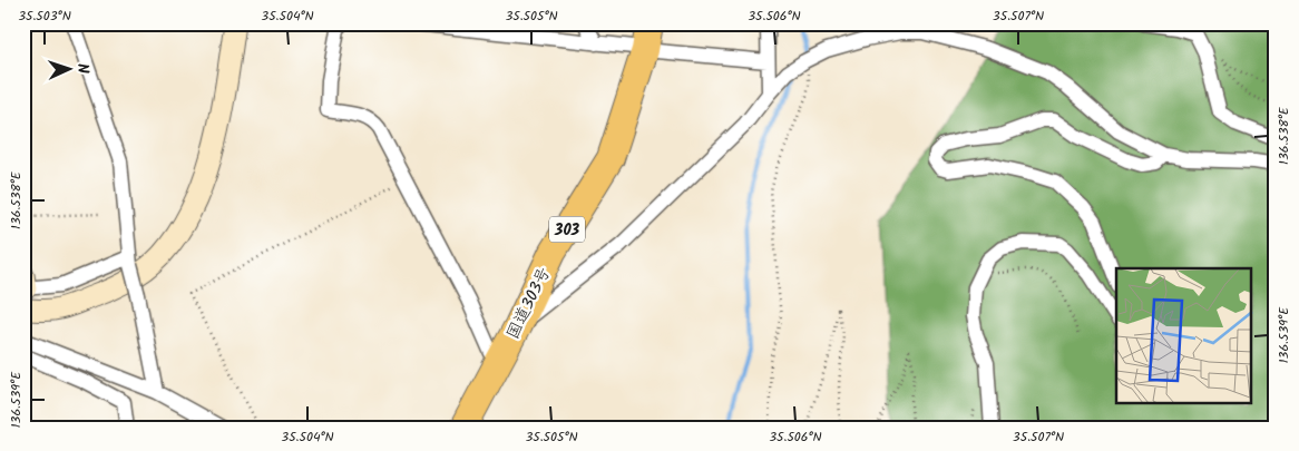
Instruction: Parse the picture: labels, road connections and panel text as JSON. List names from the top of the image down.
{
  "streets": {
    "highway": ["303", "国道303号"]
  },
  "north": "right",
  "coordinates": [
    "35.503°N",
    "35.504°N",
    "35.505°N",
    "35.506°N",
    "35.507°N",
    "136.538°E",
    "136.539°E"
  ]
}
